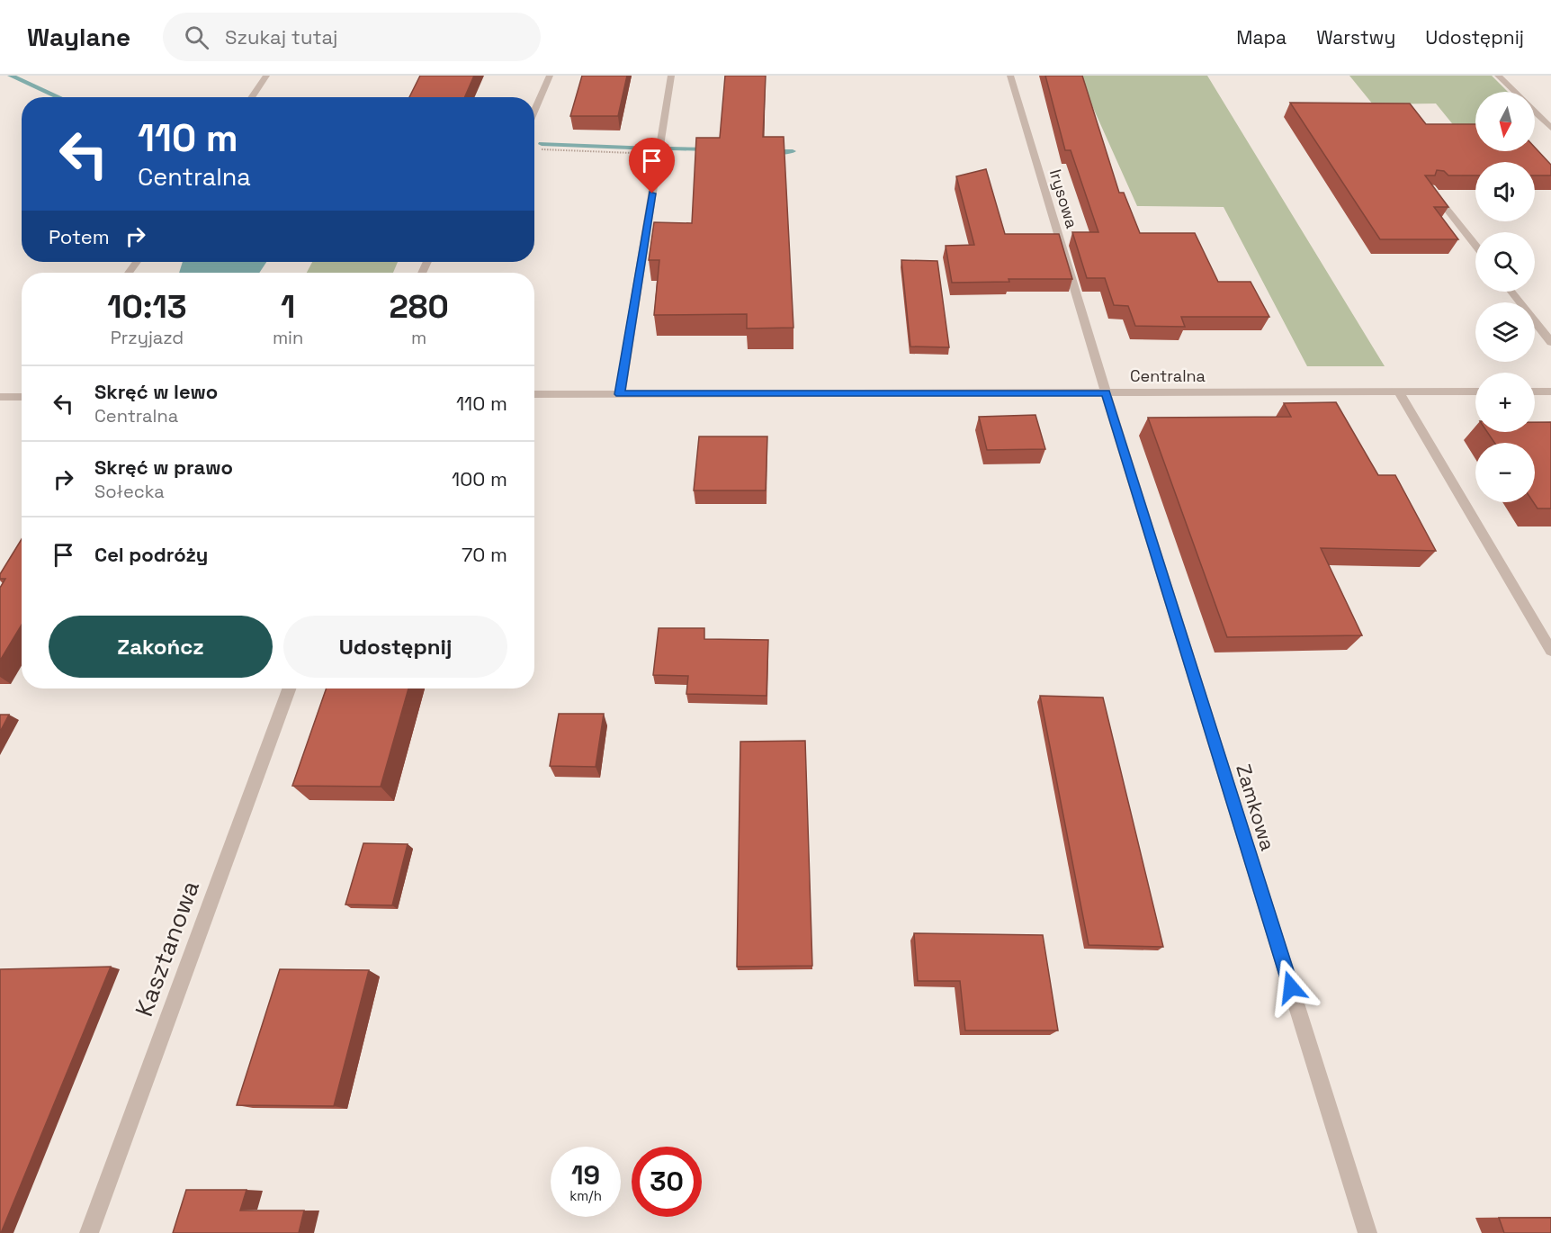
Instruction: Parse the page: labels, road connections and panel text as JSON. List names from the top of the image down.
{
  "streets": {
    "street": [
      "Irysowa",
      "Centralna",
      "Zamkowa",
      "Kasztanowa"
    ]
  },
  "crossings": [
    ["Irysowa", "Centralna"],
    ["Irysowa", "Zamkowa"],
    ["Centralna", "Zamkowa"]
  ],
  "north": "bottom",
  "page": {
    "header": "Waylane",
    "search": "Szukaj tutaj",
    "nav": ["Mapa", "Warstwy", "Udostępnij"],
    "map_buttons": ["+", "−"],
    "turn": ["110 m", "Centralna"],
    "then": "Potem",
    "eta": [
      "10:13",
      "Przyjazd",
      "1",
      "min",
      "280",
      "m"
    ],
    "list": [
      {
        "name": "Skręć w lewo",
        "note": "Centralna",
        "value": "110 m"
      },
      {
        "name": "Skręć w prawo",
        "note": "Sołecka",
        "value": "100 m"
      },
      {
        "name": "Cel podróży",
        "value": "70 m"
      }
    ],
    "buttons": ["Zakończ", "Udostępnij"],
    "speed": "19 km/h",
    "limit": "30"
  }
}
